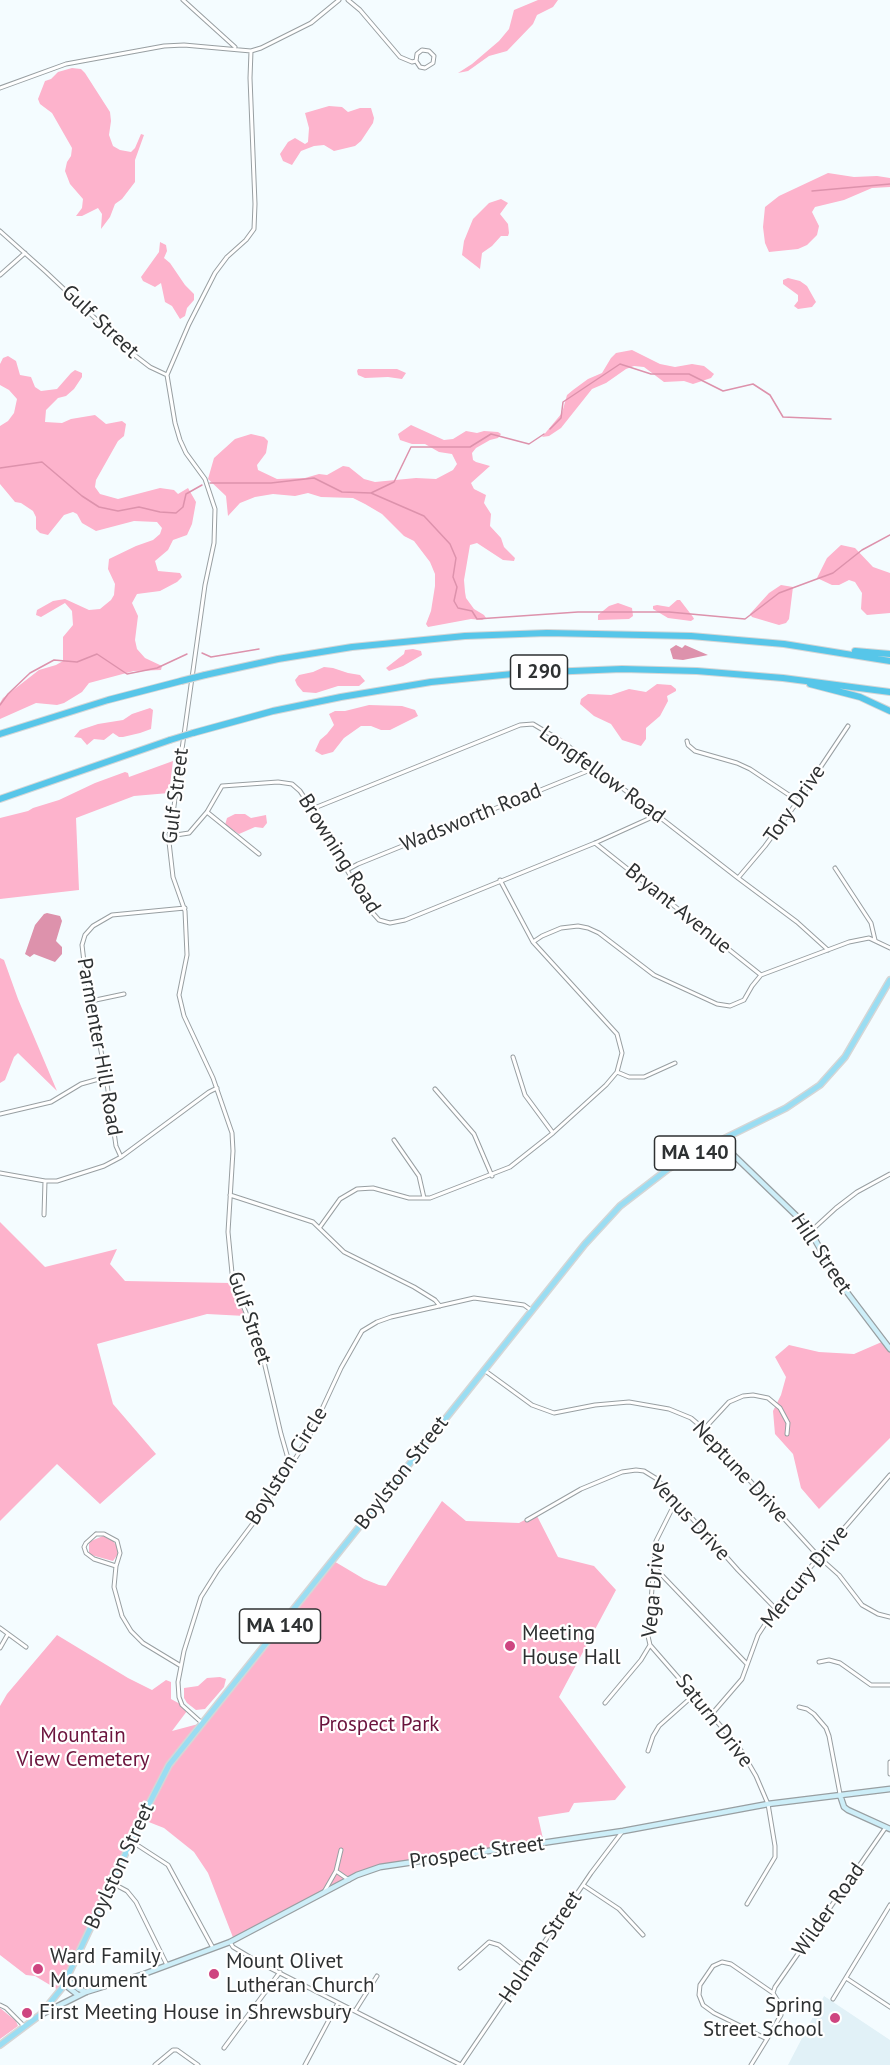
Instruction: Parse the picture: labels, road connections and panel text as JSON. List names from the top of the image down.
{
  "streets": {
    "highway": ["I 290"],
    "main road": ["MA 140", "Boylston Street"],
    "street": [
      "Gulf Street",
      "Longfellow Road",
      "Tory Drive",
      "Wadsworth Road",
      "Browning Road",
      "Bryant Avenue",
      "Parmenter Hill Road",
      "Hill Street",
      "Boylston Circle",
      "Neptune Drive",
      "Venus Drive",
      "Mercury Drive",
      "Vega Drive",
      "Saturn Drive",
      "Prospect Street",
      "Wilder Road",
      "Holman Street"
    ]
  },
  "crossings": [
    ["Gulf Street", "Browning Road"],
    ["Gulf Street", "Parmenter Hill Road"],
    ["Gulf Street", "Boylston Circle"],
    ["Longfellow Road", "Tory Drive"],
    ["Longfellow Road", "Wadsworth Road"],
    ["Longfellow Road", "Browning Road"],
    ["Wadsworth Road", "Browning Road"],
    ["Browning Road", "Bryant Avenue"],
    ["Hill Street", "Boylston Street"],
    ["Boylston Circle", "Boylston Street"],
    ["Neptune Drive", "Boylston Street"],
    ["Neptune Drive", "Mercury Drive"],
    ["Boylston Street", "Prospect Street"],
    ["Venus Drive", "Mercury Drive"],
    ["Venus Drive", "Vega Drive"],
    ["Mercury Drive", "Saturn Drive"],
    ["Vega Drive", "Saturn Drive"],
    ["Saturn Drive", "Prospect Street"],
    ["Prospect Street", "Holman Street"]
  ],
  "parks": ["Prospect Park", "Mountain View Cemetery"],
  "places": [
    "Meeting House Hall",
    "Ward Family Monument",
    "Mount Olivet Lutheran Church",
    "First Meeting House in Shrewsbury",
    "Spring Street School"
  ]
}
